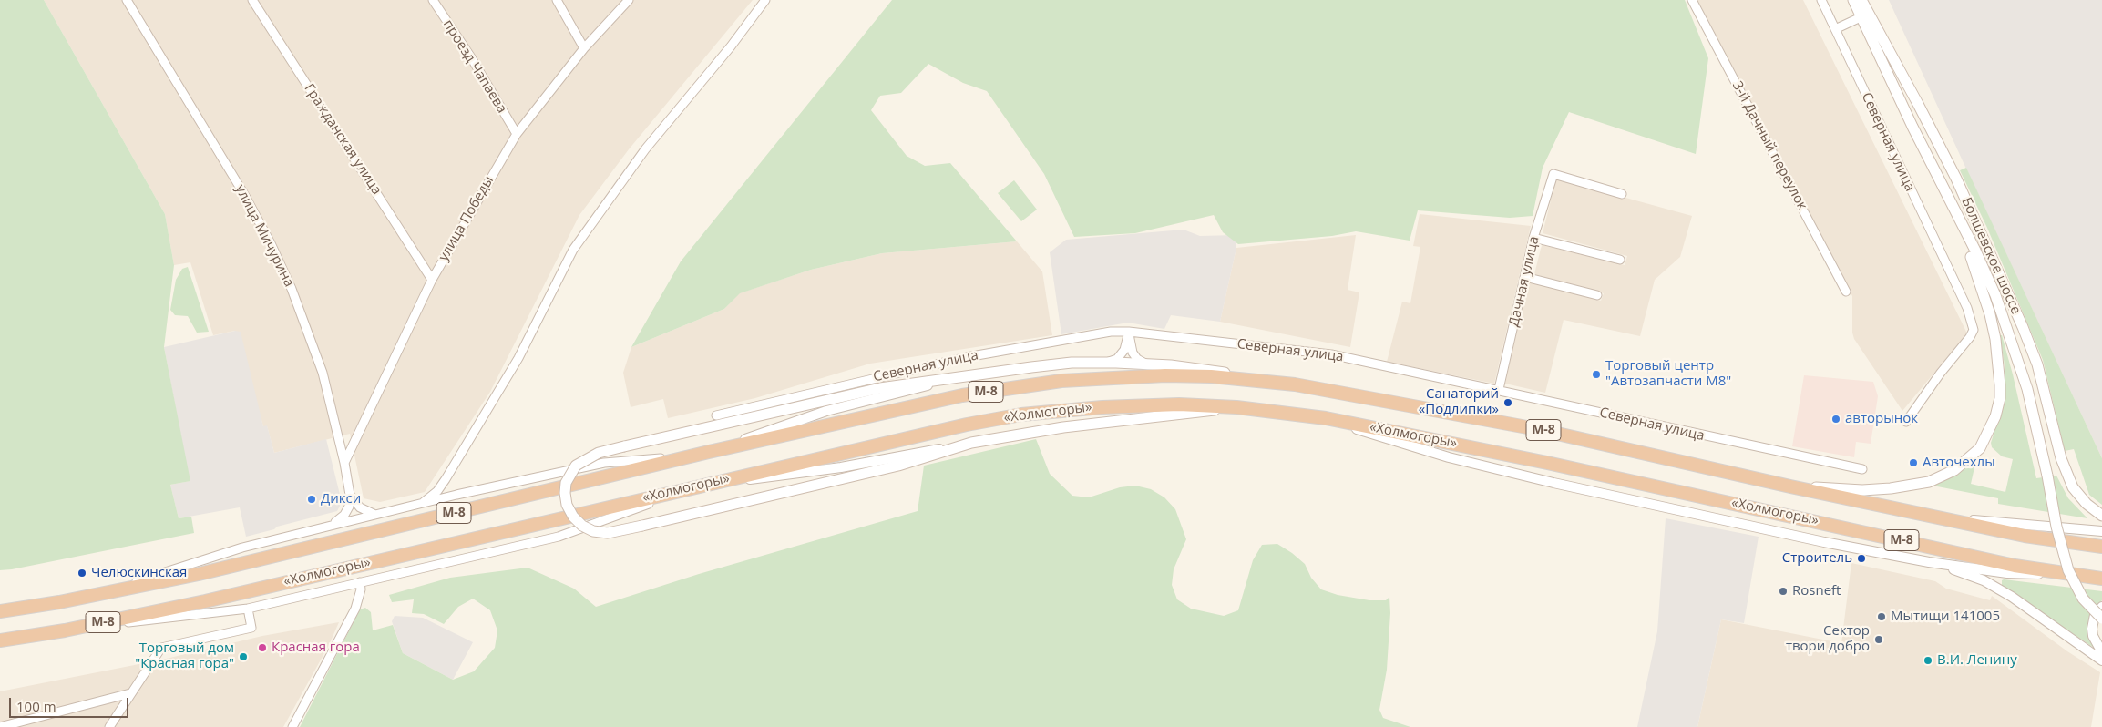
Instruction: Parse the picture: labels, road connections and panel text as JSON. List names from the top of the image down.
{
  "streets": {
    "highway": ["М-8", "«Холмогоры»"],
    "main road": ["Болшевское шоссе"],
    "street": [
      "проезд Чапаева",
      "Гражданская улица",
      "Северная улица",
      "3-й Дачный переулок",
      "улица Победы",
      "улица Мичурина",
      "Дачная улица"
    ]
  },
  "crossings": [
    ["проезд Чапаева", "улица Победы"],
    ["Гражданская улица", "улица Победы"],
    ["Северная улица", "Дачная улица"],
    ["улица Победы", "улица Мичурина"]
  ],
  "places": [
    "Торговый центр \"Автозапчасти М8\"",
    "Санаторий «Подлипки»",
    "авторынок",
    "Авточехлы",
    "Дикси",
    "Строитель",
    "Челюскинская",
    "Rosneft",
    "Мытищи 141005",
    "Сектор твори добро",
    "Красная гора",
    "Торговый дом \"Красная гора\"",
    "В.И. Ленину"
  ],
  "scale_bar": "100 m"
}
